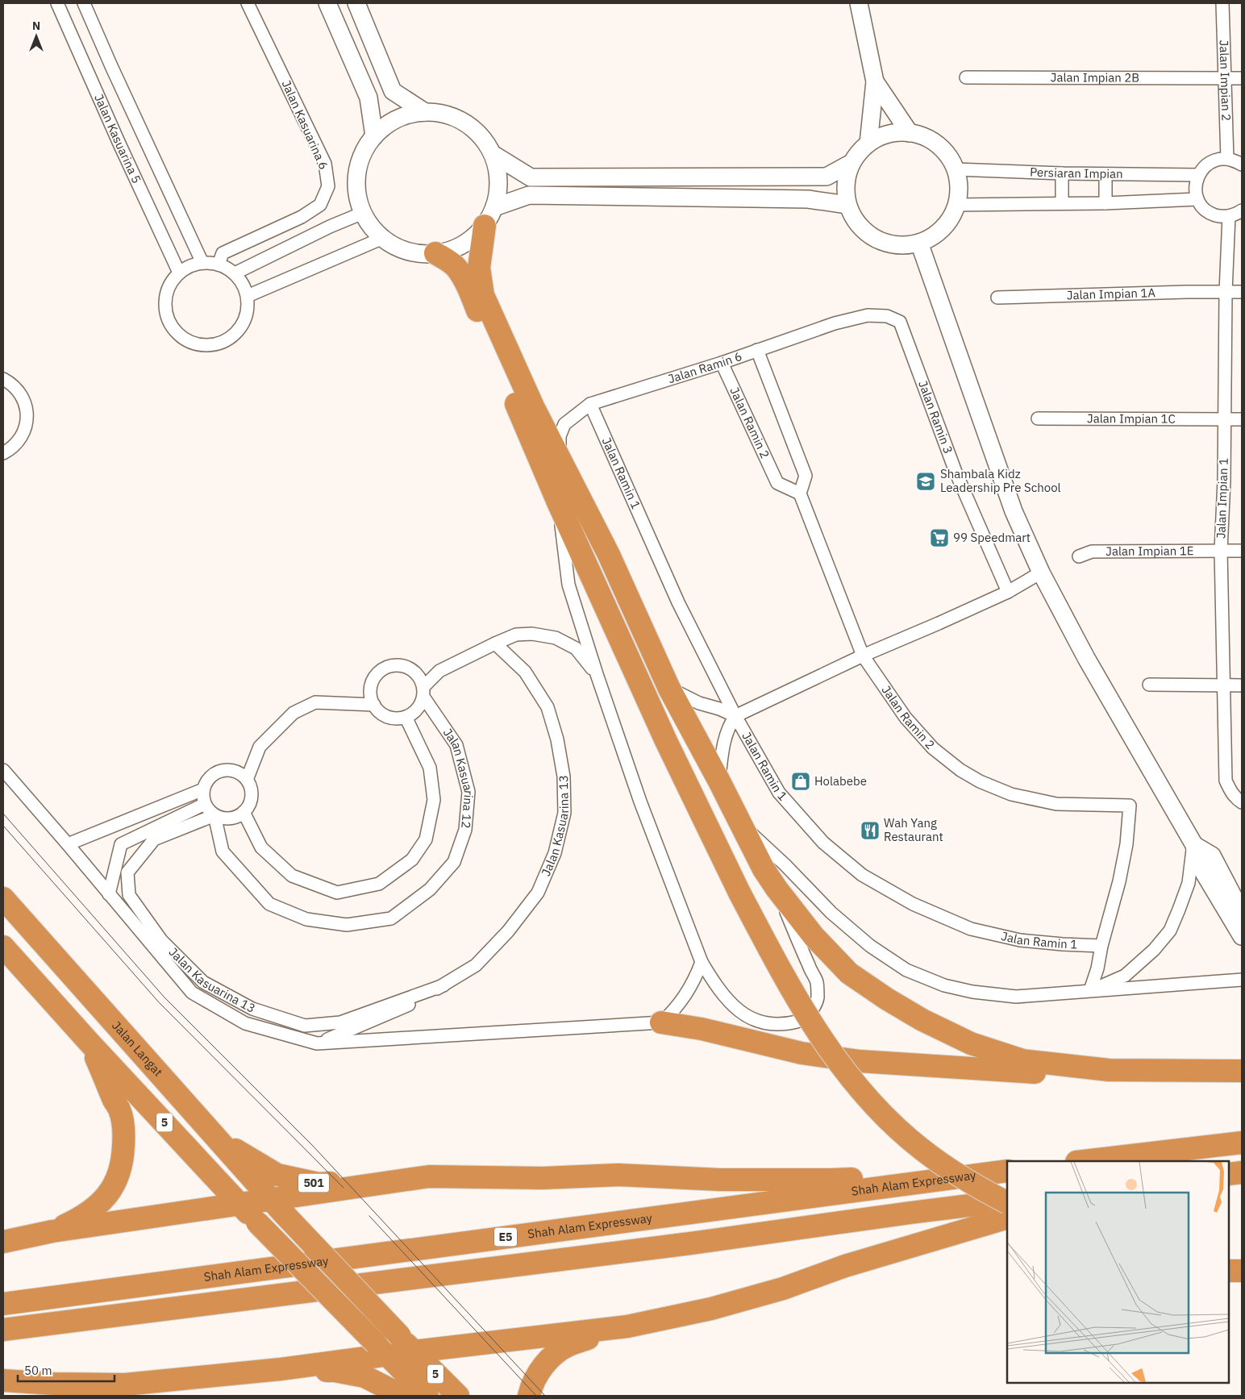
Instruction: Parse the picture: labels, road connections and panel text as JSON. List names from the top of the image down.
{
  "streets": {
    "highway": [
      "Jalan Langat",
      "5",
      "501",
      "Shah Alam Expressway",
      "E5"
    ],
    "street": [
      "Jalan Impian 2B",
      "Jalan Impian 2",
      "Jalan Kasuarina 6",
      "Jalan Kasuarina 5",
      "Persiaran Impian",
      "Jalan Impian 1A",
      "Jalan Ramin 6",
      "Jalan Ramin 3",
      "Jalan Impian 1C",
      "Jalan Ramin 2",
      "Jalan Ramin 1",
      "Jalan Impian 1",
      "Jalan Impian 1E",
      "Jalan Kasuarina 12",
      "Jalan Kasuarina 13"
    ]
  },
  "crossings": [
    ["Jalan Impian 2B", "Jalan Impian 2"],
    ["Jalan Kasuarina 6", "Jalan Kasuarina 5"],
    ["Jalan Impian 1A", "Jalan Impian 1"],
    ["Jalan Ramin 6", "Jalan Ramin 3"],
    ["Jalan Ramin 6", "Jalan Ramin 2"],
    ["Jalan Ramin 6", "Jalan Ramin 1"],
    ["Jalan Impian 1C", "Jalan Impian 1"],
    ["Jalan Ramin 2", "Jalan Ramin 1"],
    ["Jalan Impian 1", "Jalan Impian 1E"],
    ["Jalan Kasuarina 12", "Jalan Kasuarina 13"],
    ["Jalan Langat", "5"],
    ["Jalan Langat", "501"]
  ],
  "places": {
    "school or university": ["Shambala Kidz Leadership Pre School"],
    "supermarket": ["99 Speedmart"],
    "shop": ["Holabebe"],
    "restaurant": ["Wah Yang Restaurant"]
  },
  "scale_bar": "50 m",
  "north": "top"
}
